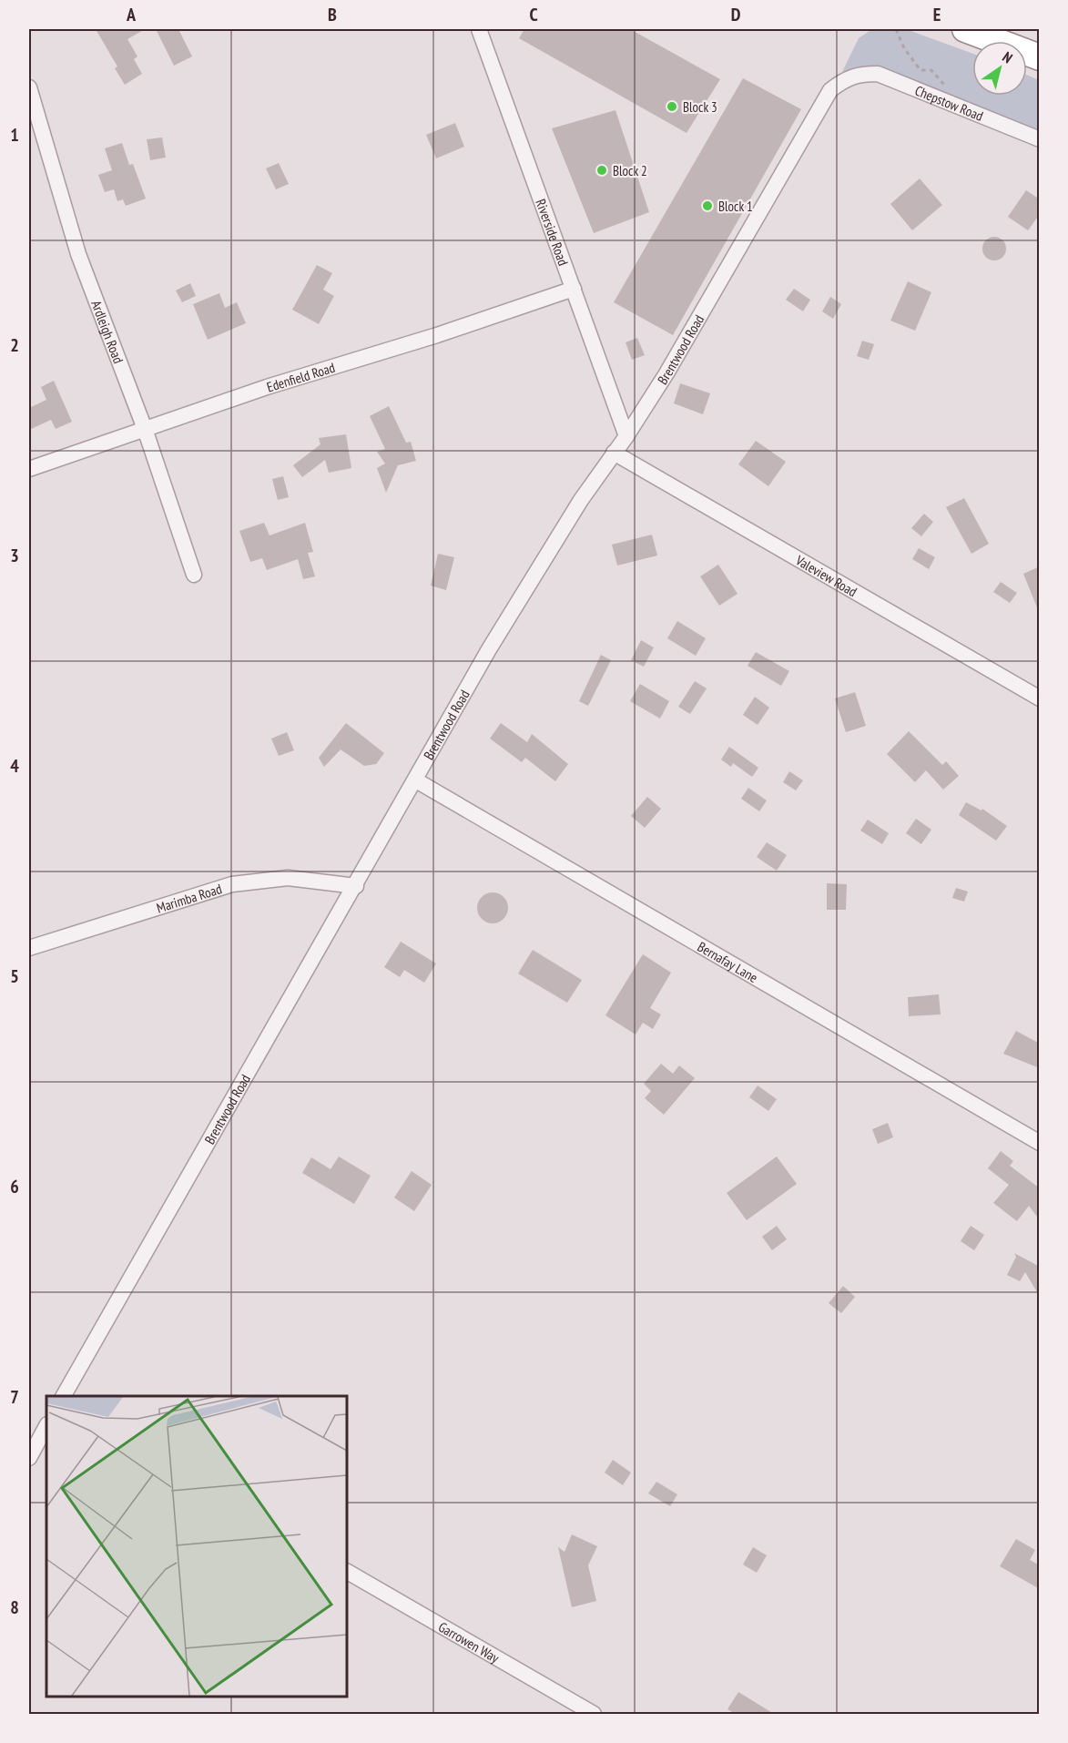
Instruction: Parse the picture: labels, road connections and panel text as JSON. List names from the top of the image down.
{
  "streets": {
    "street": [
      "Chepstow Road",
      "Riverside Road",
      "Ardleigh Road",
      "Brentwood Road",
      "Edenfield Road",
      "Valeview Road",
      "Marimba Road",
      "Bernafay Lane",
      "Garrowen Way"
    ]
  },
  "crossings": [
    ["Chepstow Road", "Brentwood Road"],
    ["Riverside Road", "Brentwood Road"],
    ["Riverside Road", "Edenfield Road"],
    ["Ardleigh Road", "Edenfield Road"],
    ["Brentwood Road", "Valeview Road"],
    ["Brentwood Road", "Marimba Road"],
    ["Brentwood Road", "Bernafay Lane"]
  ],
  "places": ["Block 3", "Block 2", "Block 1"],
  "north": "top right",
  "grid": {
    "columns": [
      "A",
      "B",
      "C",
      "D",
      "E"
    ],
    "rows": [
      "1",
      "2",
      "3",
      "4",
      "5",
      "6",
      "7",
      "8"
    ]
  }
}
